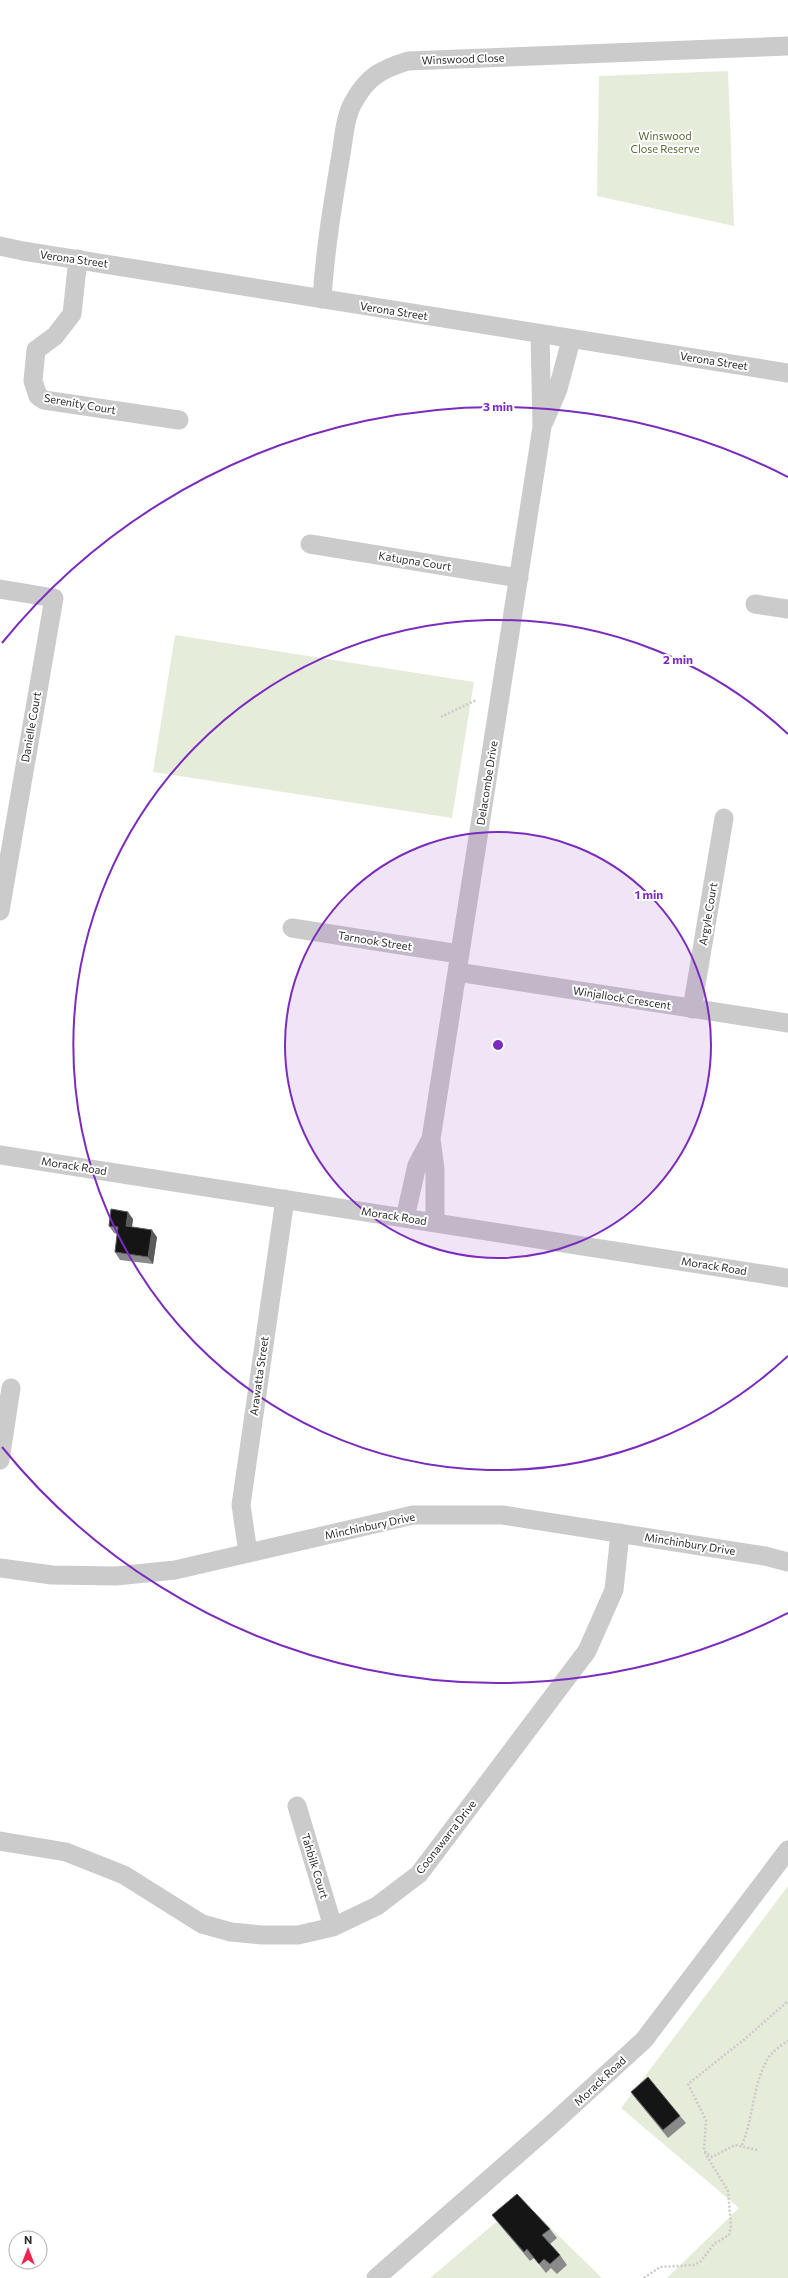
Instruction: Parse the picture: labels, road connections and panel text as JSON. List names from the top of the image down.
{
  "streets": {
    "street": [
      "Winswood Close",
      "Verona Street",
      "Serenity Court",
      "Katupna Court",
      "Danielle Court",
      "Delacombe Drive",
      "Argyle Court",
      "Tarnook Street",
      "Winjallock Crescent",
      "Morack Road",
      "Arawatta Street",
      "Minchinbury Drive",
      "Coonawarra Drive",
      "Tahbilk Court"
    ]
  },
  "crossings": [
    ["Winswood Close", "Verona Street"],
    ["Verona Street", "Serenity Court"],
    ["Verona Street", "Delacombe Drive"],
    ["Katupna Court", "Delacombe Drive"],
    ["Delacombe Drive", "Tarnook Street"],
    ["Delacombe Drive", "Winjallock Crescent"],
    ["Delacombe Drive", "Morack Road"],
    ["Argyle Court", "Winjallock Crescent"],
    ["Morack Road", "Arawatta Street"],
    ["Arawatta Street", "Minchinbury Drive"],
    ["Minchinbury Drive", "Coonawarra Drive"],
    ["Coonawarra Drive", "Tahbilk Court"]
  ],
  "parks": ["Winswood Close Reserve"],
  "north": "top",
  "rings": ["3 min", "2 min", "1 min"]
}
